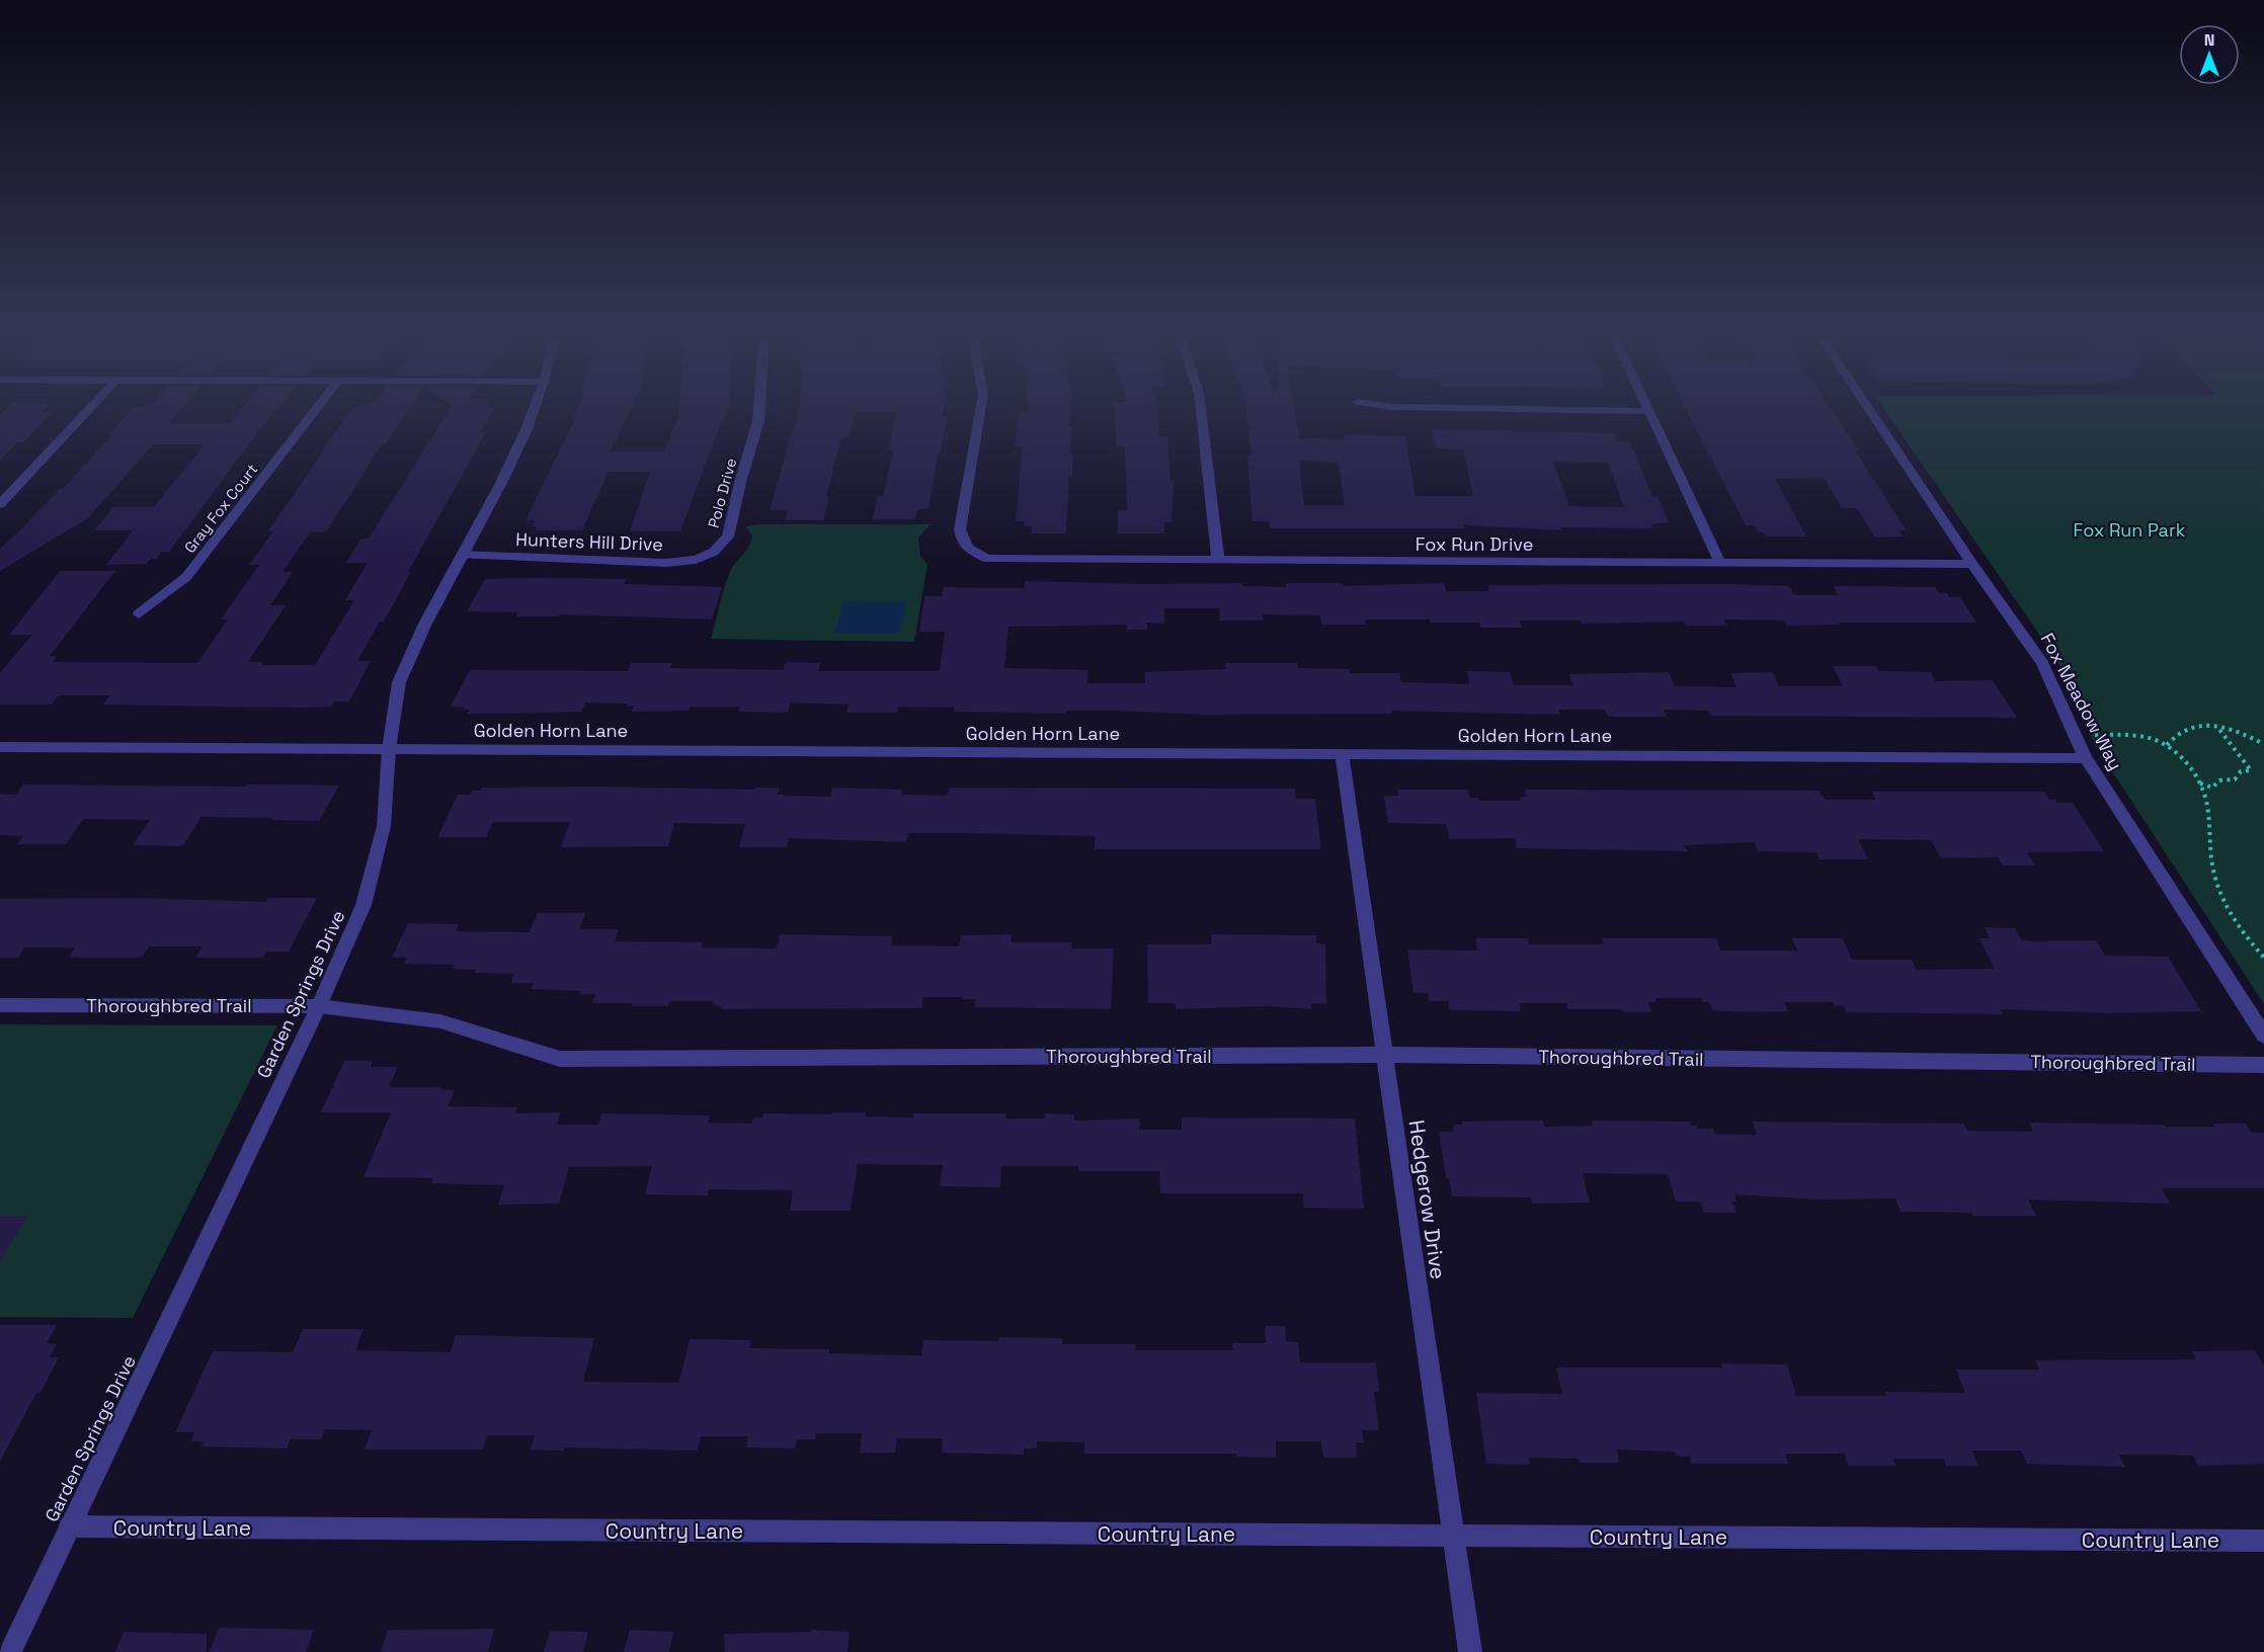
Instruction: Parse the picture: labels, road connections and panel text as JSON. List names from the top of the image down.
{
  "streets": {
    "street": [
      "Polo Drive",
      "Gray Fox Court",
      "Hunters Hill Drive",
      "Fox Run Drive",
      "Fox Meadow Way",
      "Golden Horn Lane",
      "Garden Springs Drive",
      "Thoroughbred Trail",
      "Hedgerow Drive",
      "Country Lane"
    ]
  },
  "crossings": [
    ["Polo Drive", "Hunters Hill Drive"],
    ["Hunters Hill Drive", "Garden Springs Drive"],
    ["Fox Run Drive", "Fox Meadow Way"],
    ["Fox Meadow Way", "Golden Horn Lane"],
    ["Golden Horn Lane", "Garden Springs Drive"],
    ["Golden Horn Lane", "Hedgerow Drive"],
    ["Garden Springs Drive", "Thoroughbred Trail"],
    ["Garden Springs Drive", "Country Lane"],
    ["Thoroughbred Trail", "Hedgerow Drive"],
    ["Hedgerow Drive", "Country Lane"]
  ],
  "parks": ["Fox Run Park"],
  "north": "top"
}
